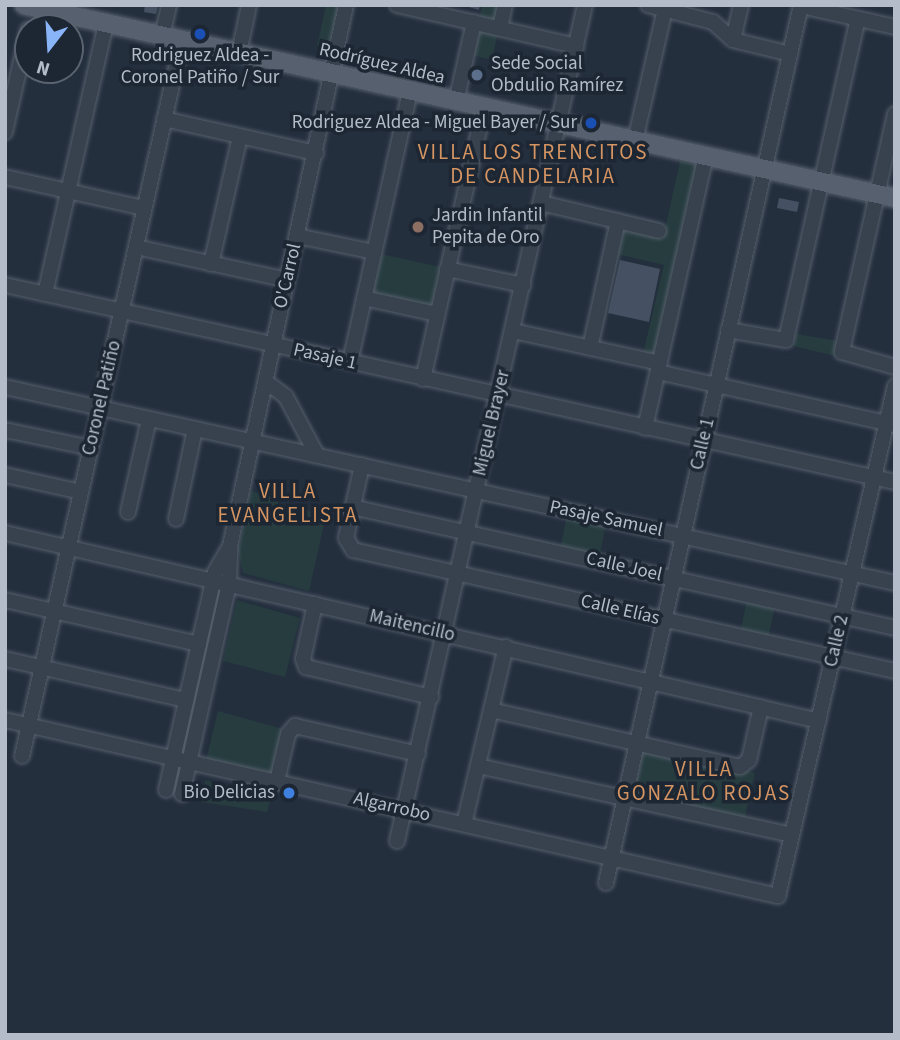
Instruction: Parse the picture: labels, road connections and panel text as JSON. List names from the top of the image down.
{
  "streets": {
    "main road": ["Rodríguez Aldea"],
    "street": [
      "O'Carrol",
      "Pasaje 1",
      "Coronel Patiño",
      "Miguel Brayer",
      "Calle 1",
      "Pasaje Samuel",
      "Calle Joel",
      "Calle Elías",
      "Maitencillo",
      "Calle 2",
      "Algarrobo"
    ]
  },
  "crossings": [
    ["Rodríguez Aldea", "O'Carrol"],
    ["Rodríguez Aldea", "Coronel Patiño"],
    ["Rodríguez Aldea", "Miguel Brayer"],
    ["Rodríguez Aldea", "Calle 1"],
    ["O'Carrol", "Pasaje 1"],
    ["O'Carrol", "Pasaje Samuel"],
    ["O'Carrol", "Maitencillo"],
    ["O'Carrol", "Algarrobo"],
    ["Pasaje 1", "Coronel Patiño"],
    ["Pasaje 1", "Miguel Brayer"],
    ["Pasaje 1", "Calle 1"],
    ["Pasaje 1", "Calle 2"],
    ["Coronel Patiño", "Pasaje Samuel"],
    ["Coronel Patiño", "Maitencillo"],
    ["Coronel Patiño", "Algarrobo"],
    ["Miguel Brayer", "Pasaje Samuel"],
    ["Miguel Brayer", "Calle Joel"],
    ["Miguel Brayer", "Calle Elías"],
    ["Miguel Brayer", "Maitencillo"],
    ["Miguel Brayer", "Algarrobo"],
    ["Calle 1", "Pasaje Samuel"],
    ["Calle 1", "Calle Joel"],
    ["Calle 1", "Calle Elías"],
    ["Calle 1", "Maitencillo"],
    ["Calle 1", "Algarrobo"],
    ["Pasaje Samuel", "Calle 2"],
    ["Calle Joel", "Calle Elías"],
    ["Calle Joel", "Calle 2"],
    ["Calle Elías", "Calle 2"],
    ["Maitencillo", "Calle 2"],
    ["Calle 2", "Algarrobo"]
  ],
  "districts": ["VILLA LOS TRENCITOS DE CANDELARIA", "VILLA EVANGELISTA", "VILLA GONZALO ROJAS"],
  "places": [
    "Rodriguez Aldea - Coronel Patiño / Sur",
    "Sede Social Obdulio Ramírez",
    "Rodriguez Aldea - Miguel Bayer / Sur",
    "Jardin Infantil Pepita de Oro",
    "Bio Delicias"
  ],
  "north": "bottom"
}
